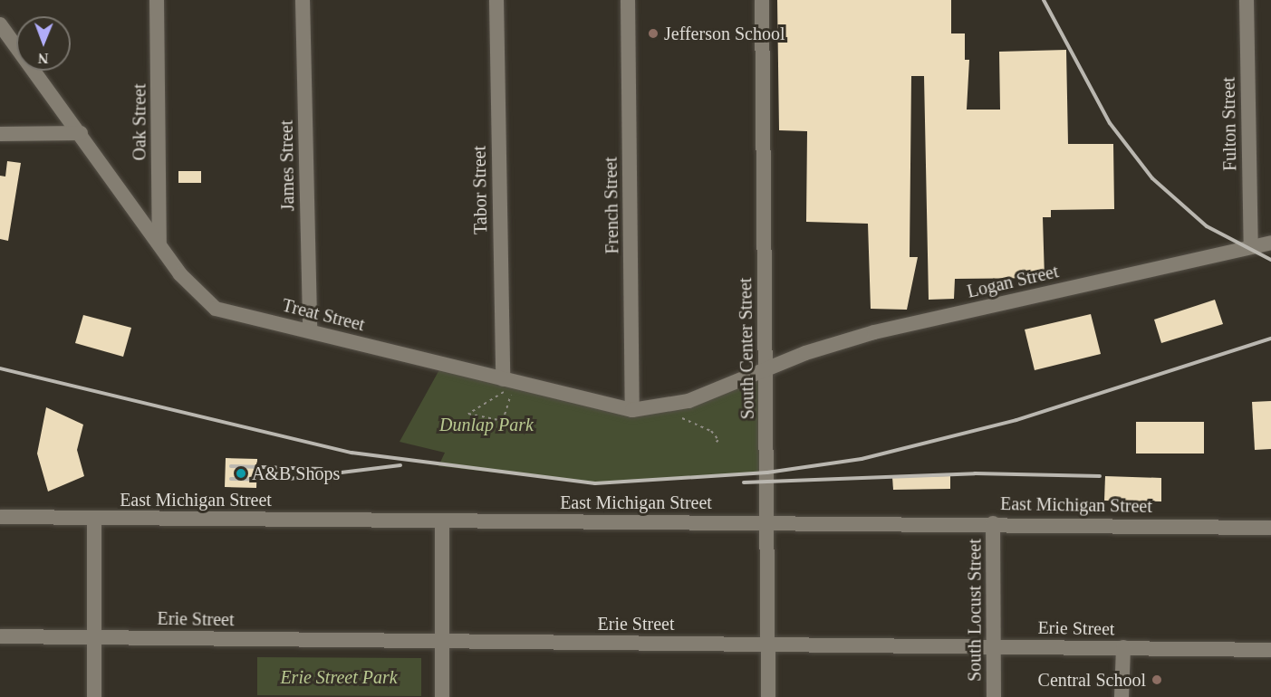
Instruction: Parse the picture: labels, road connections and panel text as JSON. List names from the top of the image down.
{
  "streets": {
    "street": [
      "Oak Street",
      "Fulton Street",
      "James Street",
      "Tabor Street",
      "French Street",
      "Logan Street",
      "Treat Street",
      "South Center Street",
      "East Michigan Street",
      "South Locust Street",
      "Erie Street"
    ]
  },
  "crossings": [
    ["Oak Street", "Treat Street"],
    ["Fulton Street", "Logan Street"],
    ["James Street", "Treat Street"],
    ["Tabor Street", "Treat Street"],
    ["French Street", "Treat Street"],
    ["Logan Street", "Treat Street"],
    ["Logan Street", "South Center Street"],
    ["Treat Street", "South Center Street"],
    ["South Center Street", "East Michigan Street"],
    ["South Center Street", "Erie Street"],
    ["East Michigan Street", "South Locust Street"],
    ["South Locust Street", "Erie Street"]
  ],
  "parks": ["Dunlap Park", "Erie Street Park"],
  "places": ["Jefferson School", "A&B Shops", "Central School"],
  "north": "bottom"
}
